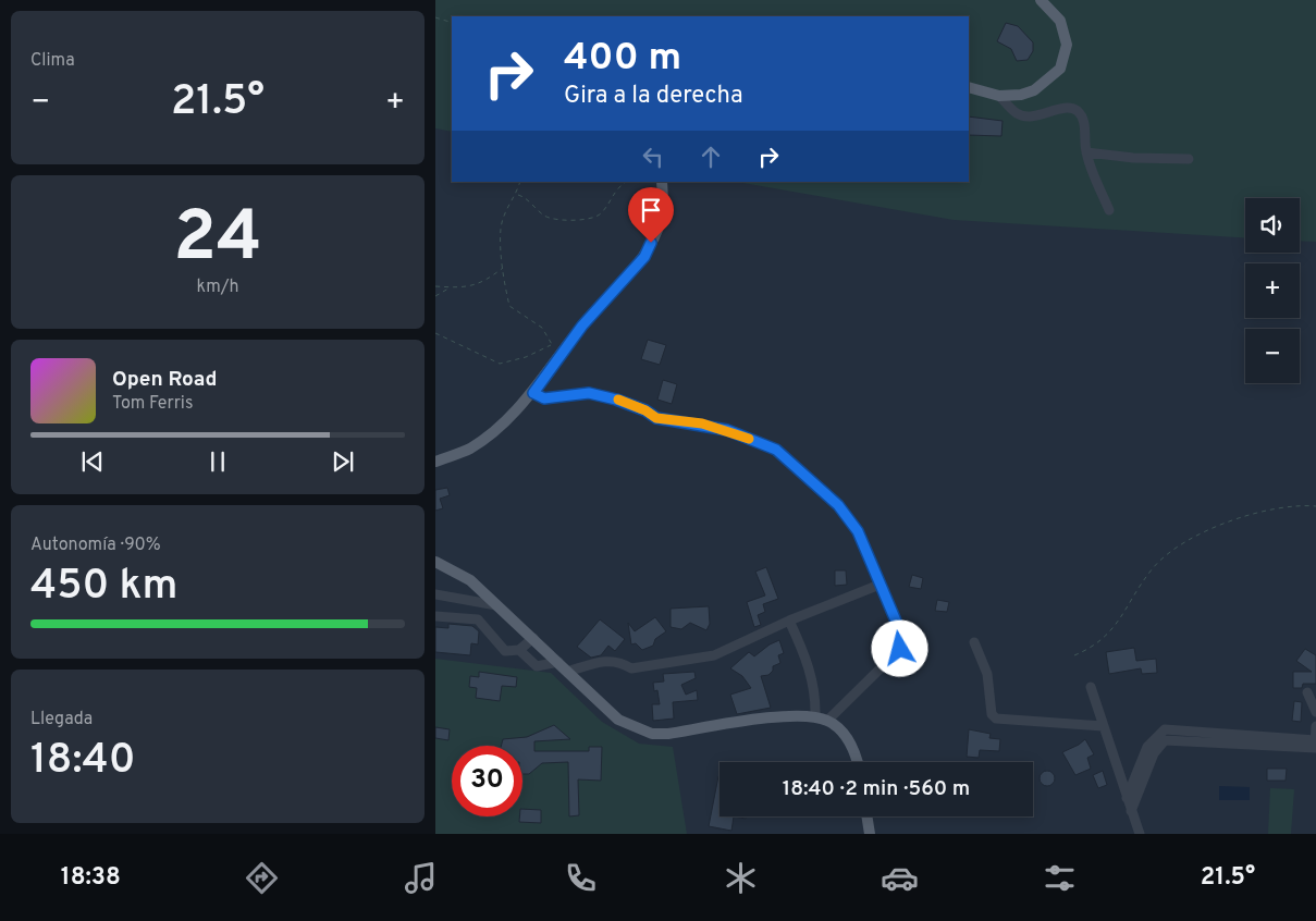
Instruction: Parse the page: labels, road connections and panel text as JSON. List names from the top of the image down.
{
  "page": {
    "tile": [
      "Clima",
      ["24", "km/h"],
      ["Autonomía · 90%", "450 km"],
      ["Llegada", "18:40"]
    ],
    "turn": ["400 m", "Gira a la derecha"],
    "heat": ["−", "21.5°", "+"],
    "map_buttons": ["+", "−"],
    "song": ["Open Road", "Tom Ferris"],
    "limit": "30",
    "trip": "18:40 · 2 min · 560 m",
    "tabs": ["18:38", "21.5°"]
  }
}
